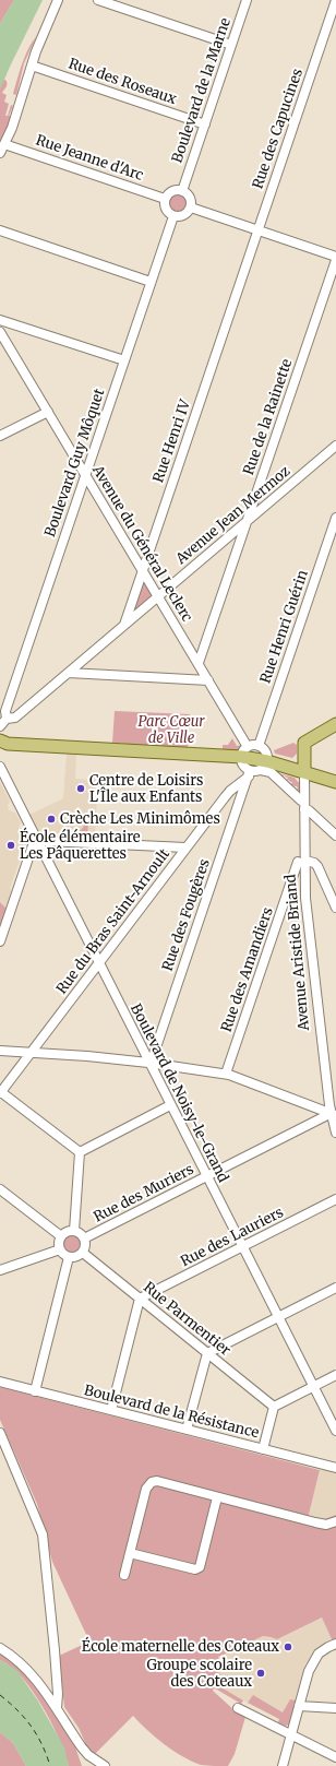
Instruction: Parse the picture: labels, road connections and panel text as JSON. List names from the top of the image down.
{
  "streets": {
    "main road": ["Avenue Aristide Briand"],
    "street": [
      "Rue des Roseaux",
      "Boulevard de la Marne",
      "Rue des Capucines",
      "Rue Jeanne d'Arc",
      "Rue de la Rainette",
      "Rue Henri IV",
      "Boulevard Guy Môquet",
      "Avenue Jean Mermoz",
      "Avenue du Général Leclerc",
      "Rue Henri Guérin",
      "Rue des Fougères",
      "Rue du Bras Saint-Arnoult",
      "Rue des Amandiers",
      "Boulevard de Noisy-le-Grand",
      "Rue des Muriers",
      "Rue des Lauriers",
      "Rue Parmentier",
      "Boulevard de la Résistance"
    ]
  },
  "crossings": [
    ["Rue des Roseaux", "Boulevard de la Marne"],
    ["Boulevard de la Marne", "Rue Jeanne d'Arc"],
    ["Boulevard de la Marne", "Boulevard Guy Môquet"],
    ["Rue des Capucines", "Rue Henri IV"],
    ["Rue Jeanne d'Arc", "Boulevard Guy Môquet"],
    ["Rue de la Rainette", "Avenue Jean Mermoz"],
    ["Rue de la Rainette", "Avenue du Général Leclerc"],
    ["Rue Henri IV", "Avenue Jean Mermoz"],
    ["Rue Henri IV", "Avenue du Général Leclerc"],
    ["Boulevard Guy Môquet", "Avenue Jean Mermoz"],
    ["Boulevard Guy Môquet", "Avenue du Général Leclerc"],
    ["Avenue Jean Mermoz", "Avenue du Général Leclerc"],
    ["Avenue du Général Leclerc", "Rue des Fougères"],
    ["Avenue du Général Leclerc", "Rue du Bras Saint-Arnoult"],
    ["Rue des Fougères", "Rue du Bras Saint-Arnoult"],
    ["Rue des Fougères", "Boulevard de Noisy-le-Grand"],
    ["Rue du Bras Saint-Arnoult", "Boulevard de Noisy-le-Grand"],
    ["Avenue Aristide Briand", "Rue des Amandiers"],
    ["Avenue Aristide Briand", "Rue des Muriers"],
    ["Boulevard de Noisy-le-Grand", "Rue des Muriers"],
    ["Boulevard de Noisy-le-Grand", "Rue des Lauriers"],
    ["Rue des Muriers", "Rue Parmentier"],
    ["Rue des Lauriers", "Rue Parmentier"]
  ],
  "parks": ["Parc Cœur de Ville"],
  "places": [
    "Centre de Loisirs L'Île aux Enfants",
    "Crèche Les Minimômes",
    "École élémentaire Les Pâquerettes",
    "École maternelle des Coteaux",
    "Groupe scolaire des Coteaux"
  ]
}
